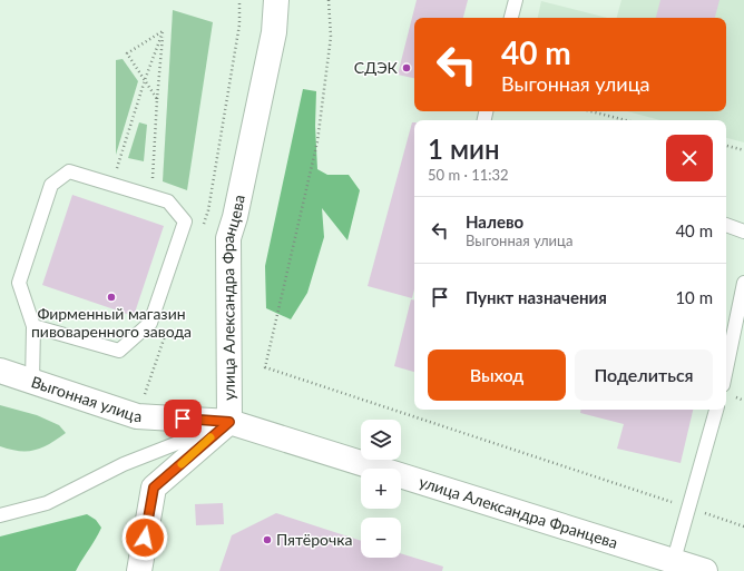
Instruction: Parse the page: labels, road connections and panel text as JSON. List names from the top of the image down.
{
  "streets": {
    "street": ["улица Александра Францева", "Выгонная улица"]
  },
  "crossings": [
    ["улица Александра Францева", "Выгонная улица"]
  ],
  "places": ["СДЭК", "Фирменный магазин пивоваренного завода", "Пятёрочка"],
  "page": {
    "turn": ["40 m", "Выгонная улица"],
    "heading": ["1 мин", "50 m · 11:32"],
    "list": [
      {
        "name": "Налево",
        "note": "Выгонная улица",
        "value": "40 m"
      },
      {
        "name": "Пункт назначения",
        "value": "10 m"
      }
    ],
    "buttons": ["Выход", "Поделиться"],
    "map_buttons": ["+", "−"]
  }
}
